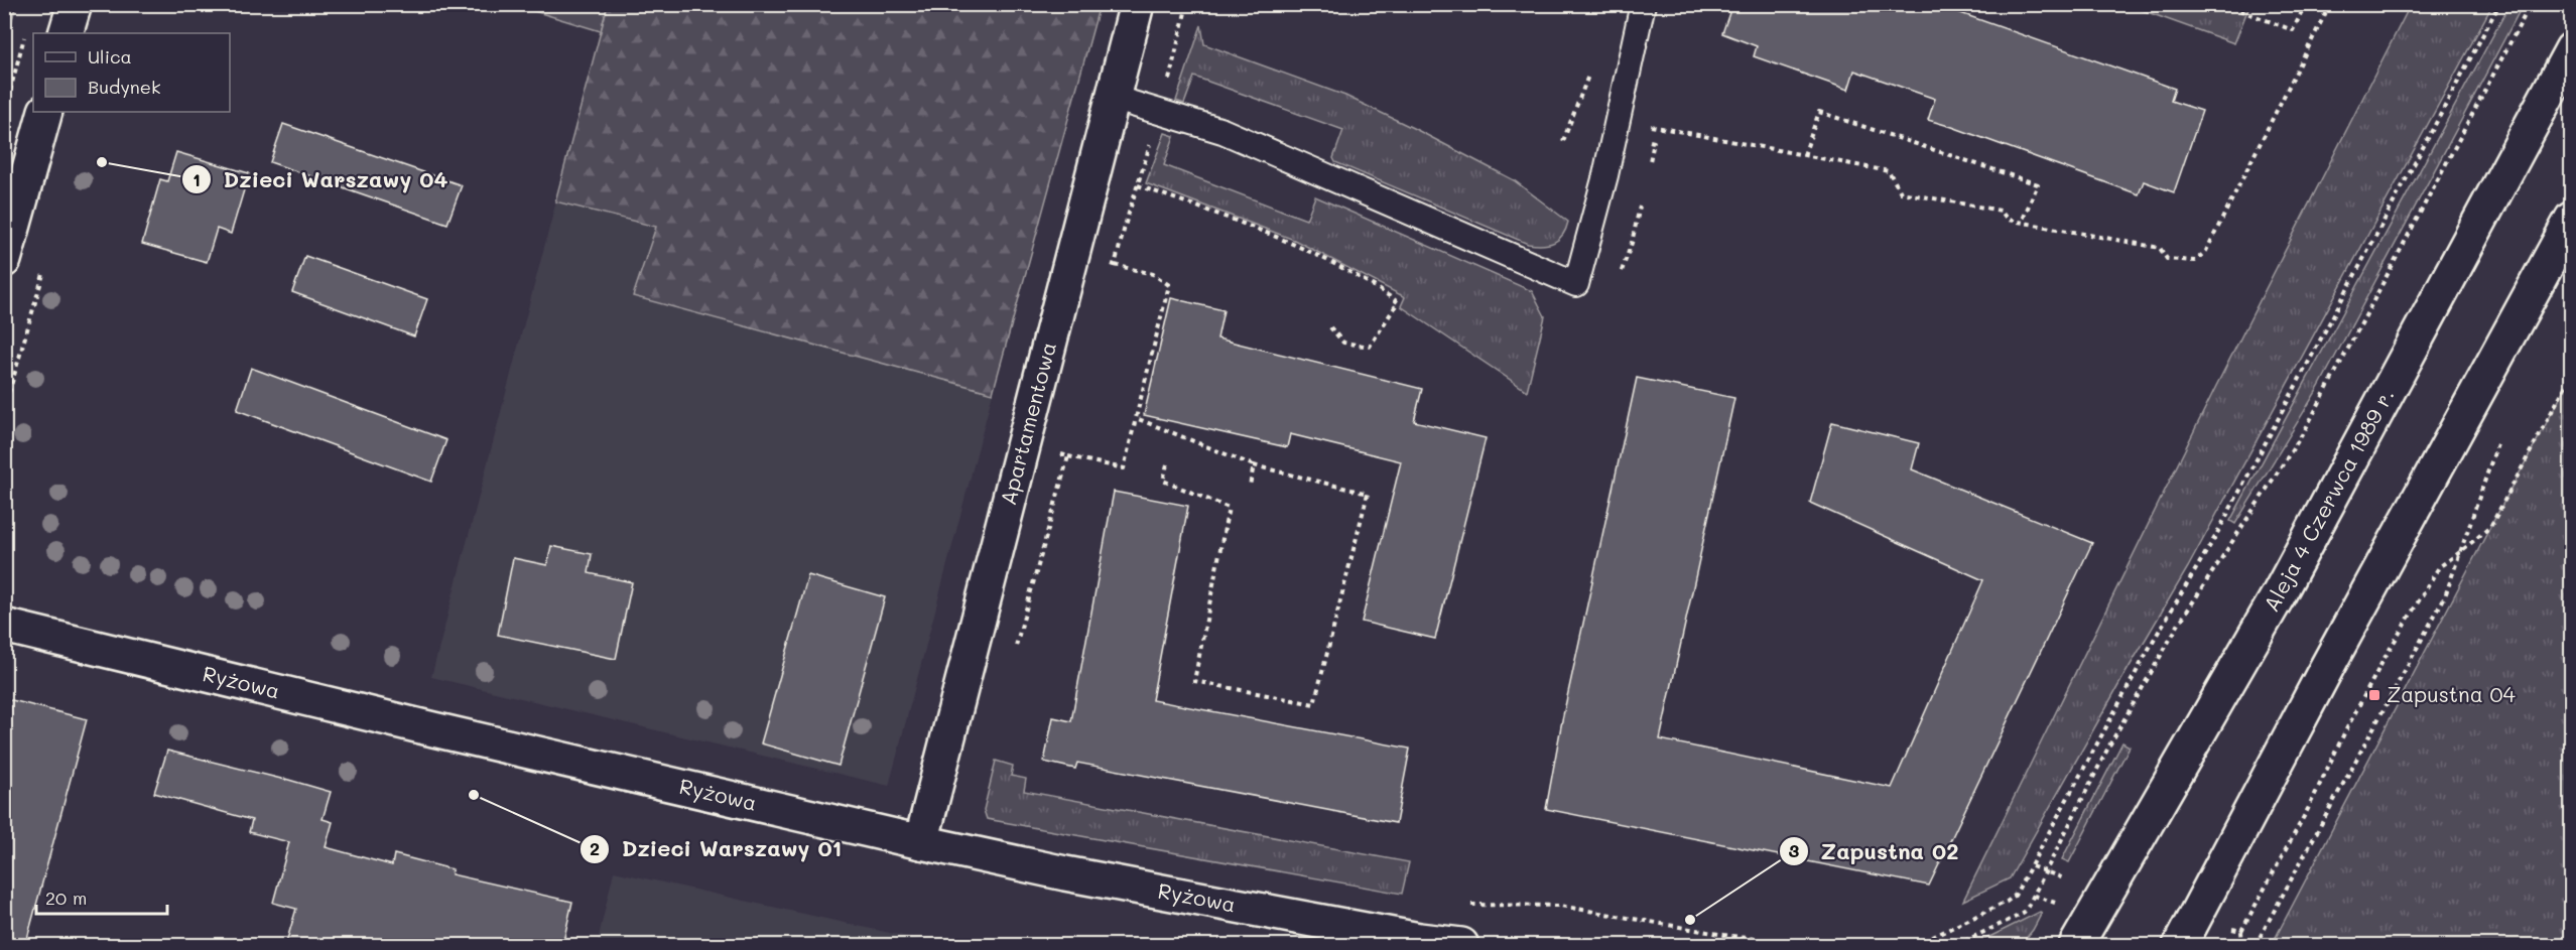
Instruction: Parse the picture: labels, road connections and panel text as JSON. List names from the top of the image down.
{
  "streets": {
    "street": ["Apartamentowa", "Aleja 4 Czerwca 1989 r.", "Ryżowa"]
  },
  "crossings": [
    ["Apartamentowa", "Ryżowa"]
  ],
  "places": {
    "other": ["Dzieci Warszawy 04", "Dzieci Warszawy 01", "Zapustna 02"],
    "transit": ["Zapustna 04"]
  },
  "legend": ["Ulica", "Budynek"],
  "scale_bar": "20 m"
}
